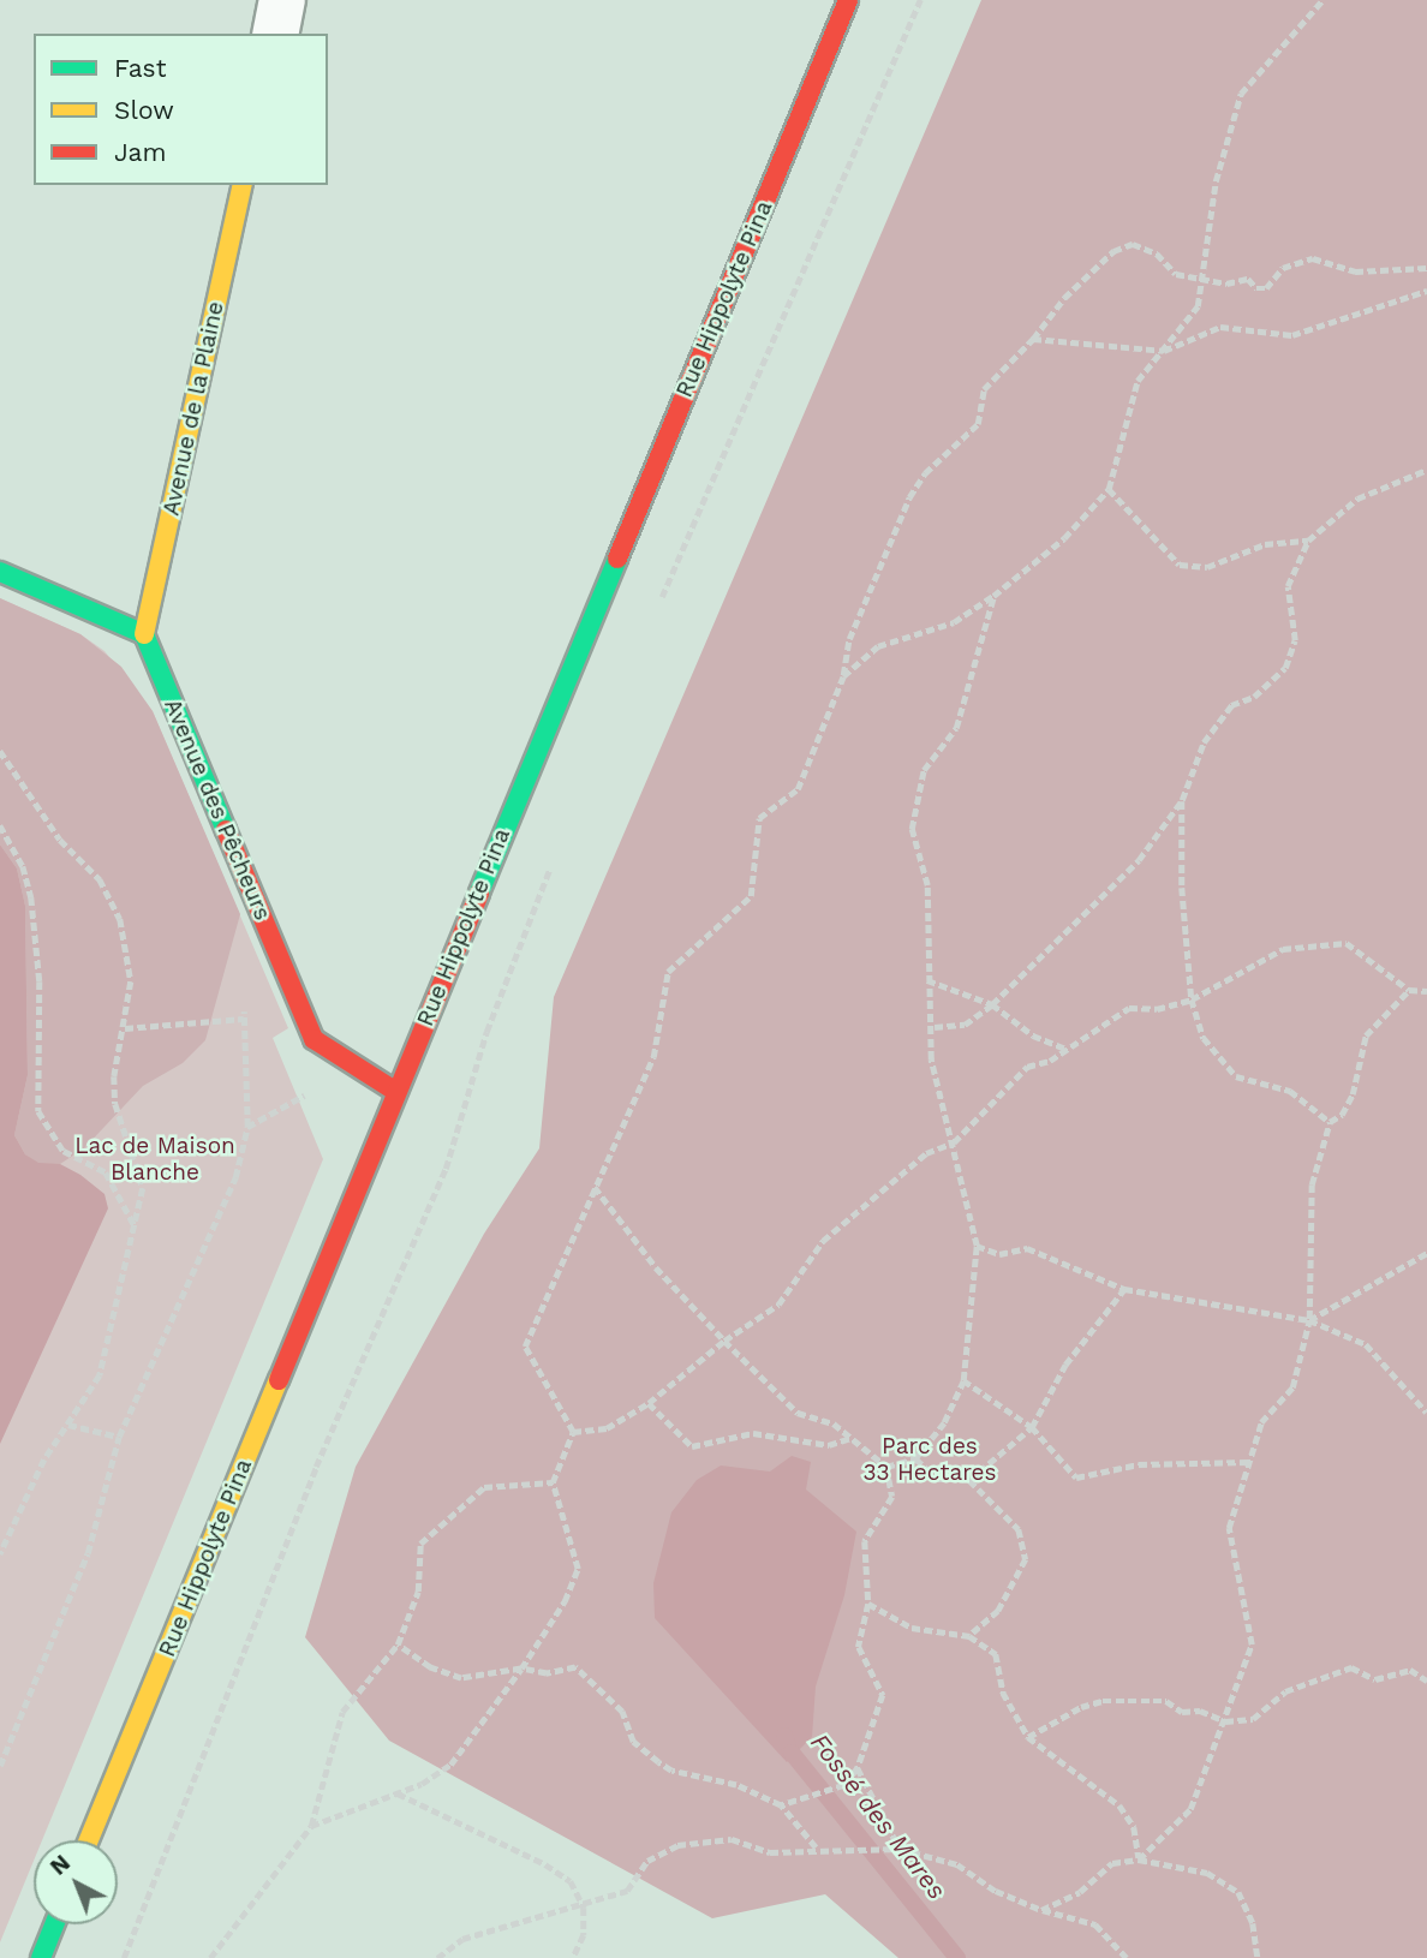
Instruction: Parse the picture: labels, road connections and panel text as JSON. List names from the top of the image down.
{
  "streets": {
    "main road": ["Rue Hippolyte Pina", "Avenue de la Plaine", "Avenue des Pêcheurs"]
  },
  "crossings": [
    ["Rue Hippolyte Pina", "Avenue des Pêcheurs"],
    ["Avenue de la Plaine", "Avenue des Pêcheurs"]
  ],
  "water": ["Fossé des Mares"],
  "parks": ["Lac de Maison Blanche", "Parc des 33 Hectares"],
  "legend": ["Fast", "Slow", "Jam"],
  "north": "top left"
}
